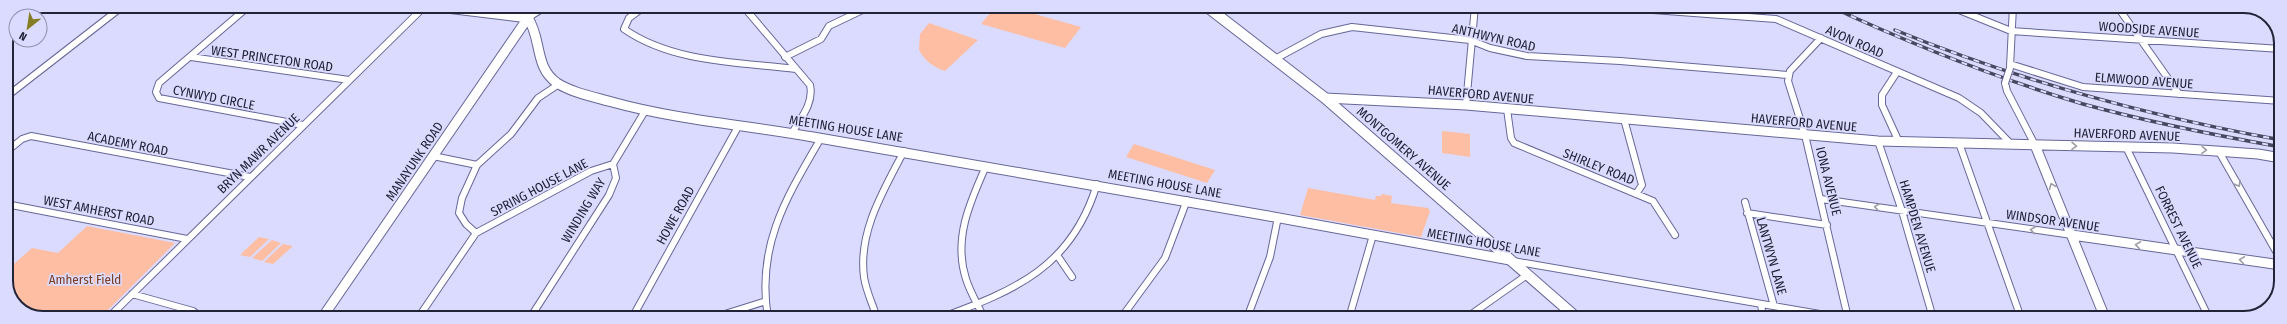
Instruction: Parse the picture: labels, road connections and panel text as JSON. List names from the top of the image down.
{
  "streets": {
    "main road": ["MONTGOMERY AVENUE"],
    "street": [
      "WOODSIDE AVENUE",
      "ANTHWYN ROAD",
      "AVON ROAD",
      "WEST PRINCETON ROAD",
      "ELMWOOD AVENUE",
      "HAVERFORD AVENUE",
      "CYNWYD CIRCLE",
      "MEETING HOUSE LANE",
      "ACADEMY ROAD",
      "BRYN MAWR AVENUE",
      "MANAYUNK ROAD",
      "SHIRLEY ROAD",
      "IONA AVENUE",
      "SPRING HOUSE LANE",
      "WEST AMHERST ROAD",
      "WINDING WAY",
      "HOWE ROAD",
      "WINDSOR AVENUE",
      "HAMPDEN AVENUE",
      "FORREST AVENUE",
      "LANTWYN LANE"
    ]
  },
  "crossings": [
    ["ANTHWYN ROAD", "MONTGOMERY AVENUE"],
    ["ANTHWYN ROAD", "IONA AVENUE"],
    ["AVON ROAD", "HAVERFORD AVENUE"],
    ["WEST PRINCETON ROAD", "CYNWYD CIRCLE"],
    ["WEST PRINCETON ROAD", "BRYN MAWR AVENUE"],
    ["HAVERFORD AVENUE", "MONTGOMERY AVENUE"],
    ["HAVERFORD AVENUE", "SHIRLEY ROAD"],
    ["HAVERFORD AVENUE", "IONA AVENUE"],
    ["HAVERFORD AVENUE", "HAMPDEN AVENUE"],
    ["HAVERFORD AVENUE", "FORREST AVENUE"],
    ["CYNWYD CIRCLE", "BRYN MAWR AVENUE"],
    ["MEETING HOUSE LANE", "MONTGOMERY AVENUE"],
    ["MEETING HOUSE LANE", "MANAYUNK ROAD"],
    ["MEETING HOUSE LANE", "WINDING WAY"],
    ["MEETING HOUSE LANE", "HOWE ROAD"],
    ["MEETING HOUSE LANE", "LANTWYN LANE"],
    ["ACADEMY ROAD", "BRYN MAWR AVENUE"],
    ["BRYN MAWR AVENUE", "WEST AMHERST ROAD"],
    ["IONA AVENUE", "WINDSOR AVENUE"],
    ["IONA AVENUE", "LANTWYN LANE"],
    ["SPRING HOUSE LANE", "WINDING WAY"],
    ["WINDSOR AVENUE", "HAMPDEN AVENUE"],
    ["WINDSOR AVENUE", "FORREST AVENUE"]
  ],
  "one_way": ["WINDSOR AVENUE"],
  "parks": ["Amherst Field"],
  "north": "bottom left"
}
